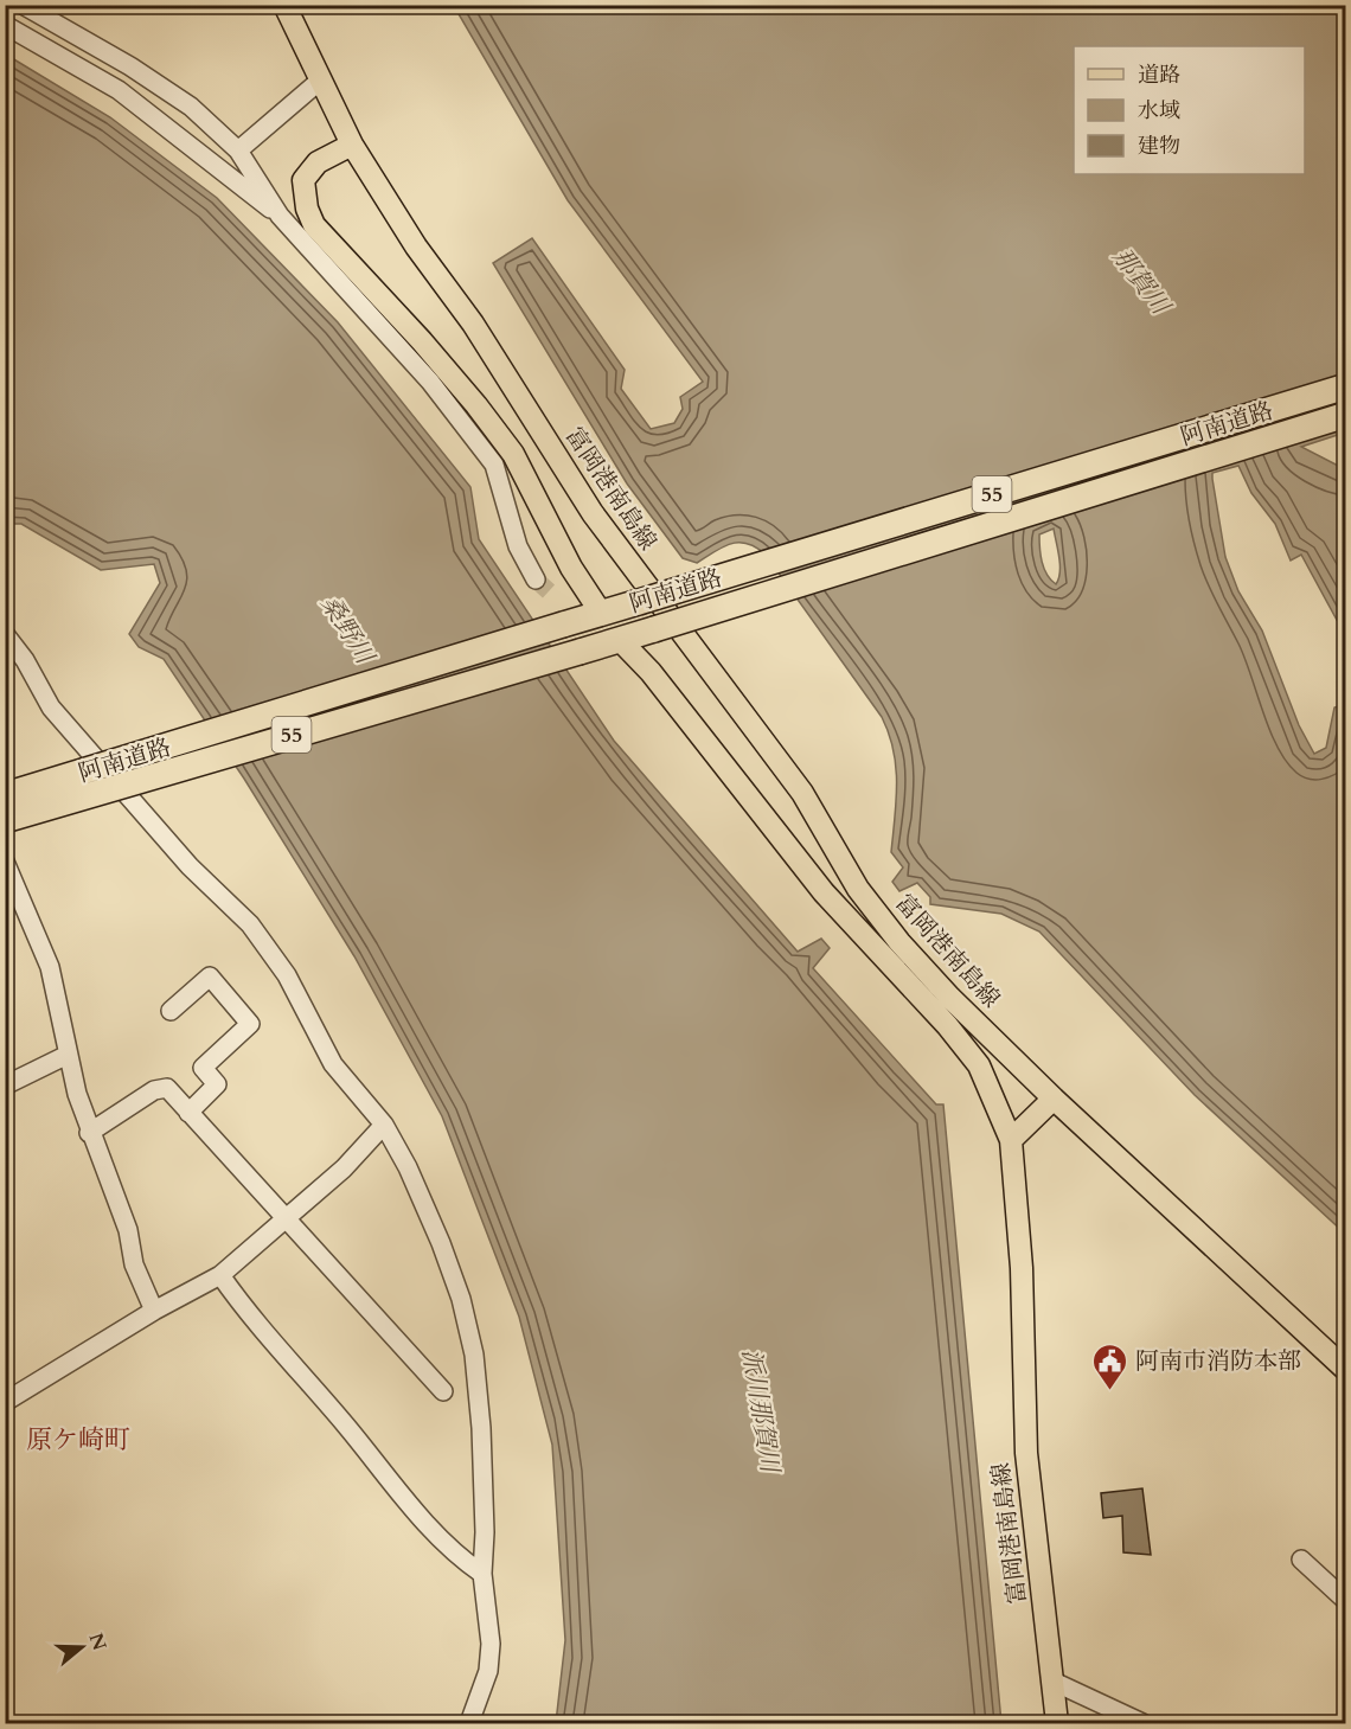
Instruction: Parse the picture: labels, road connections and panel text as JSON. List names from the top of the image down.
{
  "streets": {
    "highway": ["阿南道路", "55"],
    "main road": ["富岡港南島線"]
  },
  "crossings": [
    ["阿南道路", "富岡港南島線"]
  ],
  "districts": ["原ケ崎町"],
  "water": ["那賀川", "桑野川", "派川那賀川"],
  "places": {
    "public building": ["阿南市消防本部"]
  },
  "legend": ["道路", "水域", "建物"],
  "north": "right"
}
